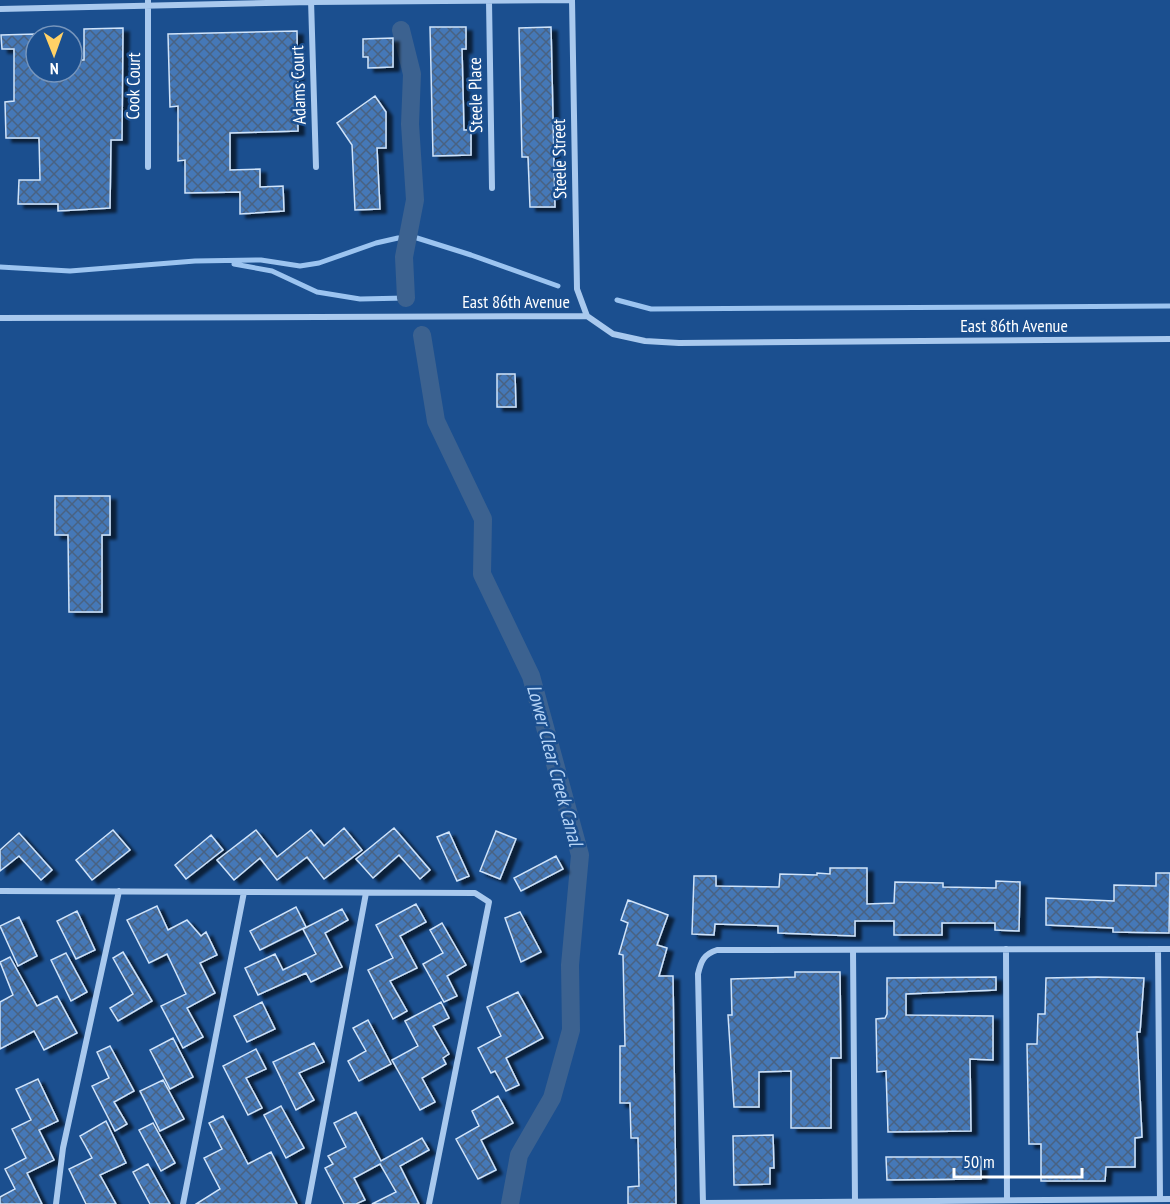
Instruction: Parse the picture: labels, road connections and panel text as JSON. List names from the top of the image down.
{
  "streets": {
    "street": [
      "Adams Court",
      "Cook Court",
      "Steele Place",
      "Steele Street",
      "East 86th Avenue"
    ]
  },
  "crossings": [
    ["Steele Street", "East 86th Avenue"]
  ],
  "water": ["Lower Clear Creek Canal"],
  "scale_bar": "50 m",
  "north": "bottom"
}
